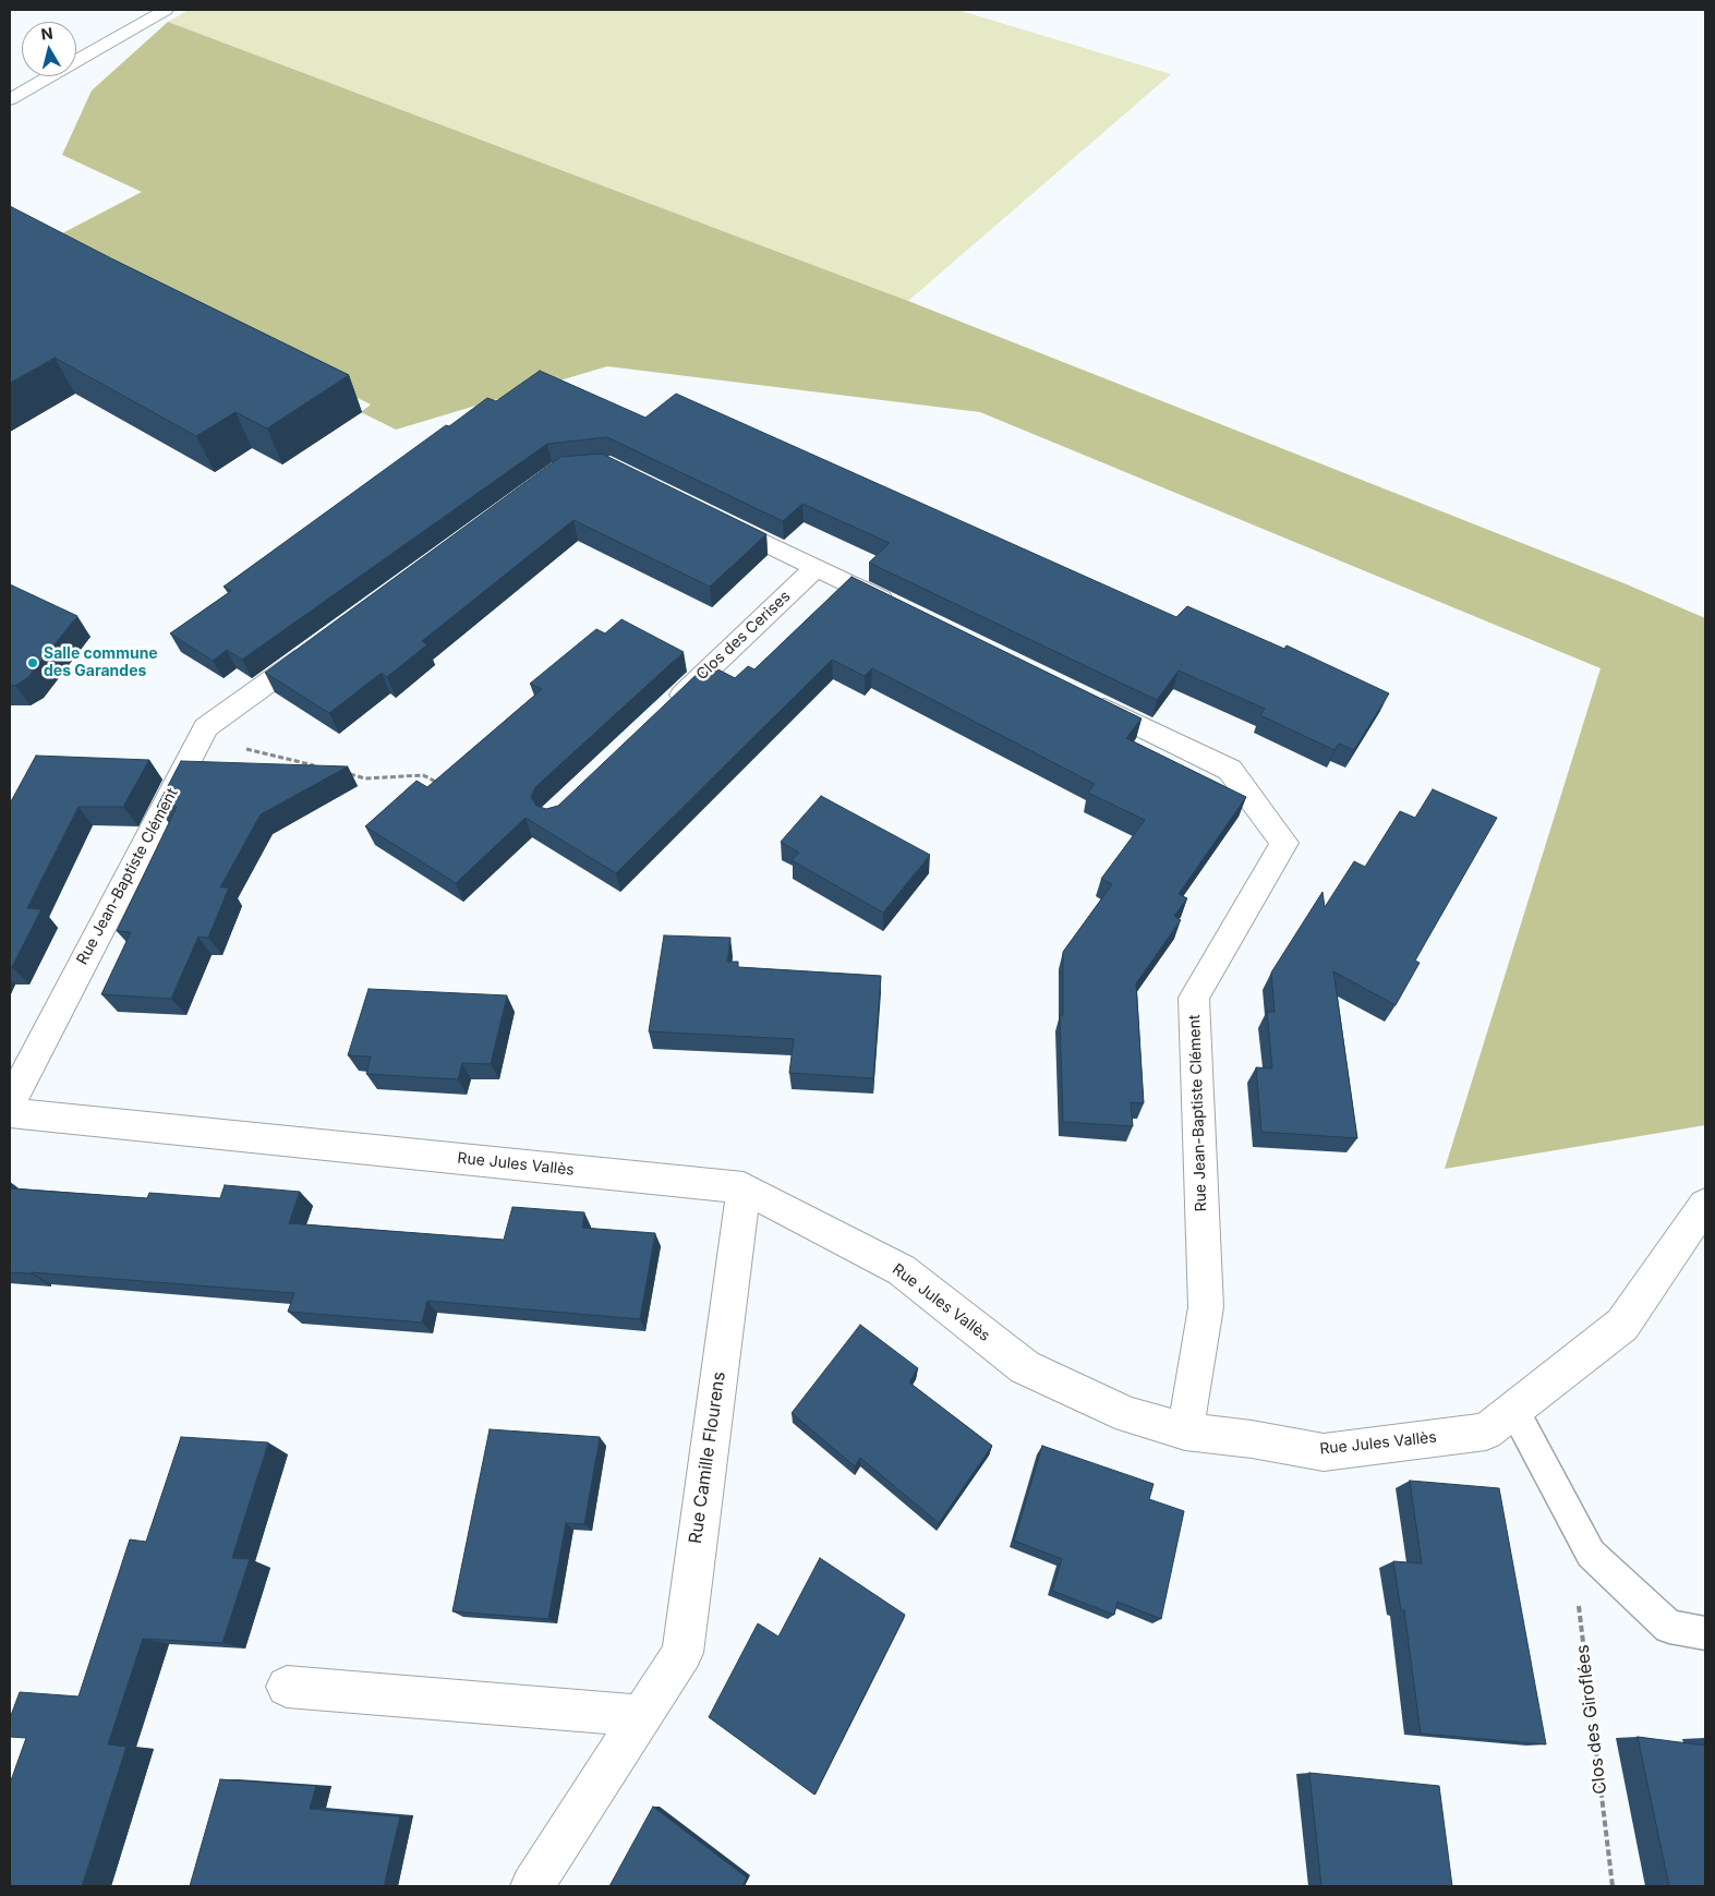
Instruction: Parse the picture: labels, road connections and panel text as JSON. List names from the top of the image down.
{
  "streets": {
    "street": [
      "Clos des Cerises",
      "Rue Jean-Baptiste Clément",
      "Rue Jules Vallès",
      "Rue Camille Flourens"
    ],
    "path": ["Clos des Giroflées"]
  },
  "crossings": [
    ["Rue Jean-Baptiste Clément", "Rue Jules Vallès"],
    ["Rue Jules Vallès", "Rue Camille Flourens"]
  ],
  "places": ["Salle commune des Garandes"],
  "north": "top"
}
